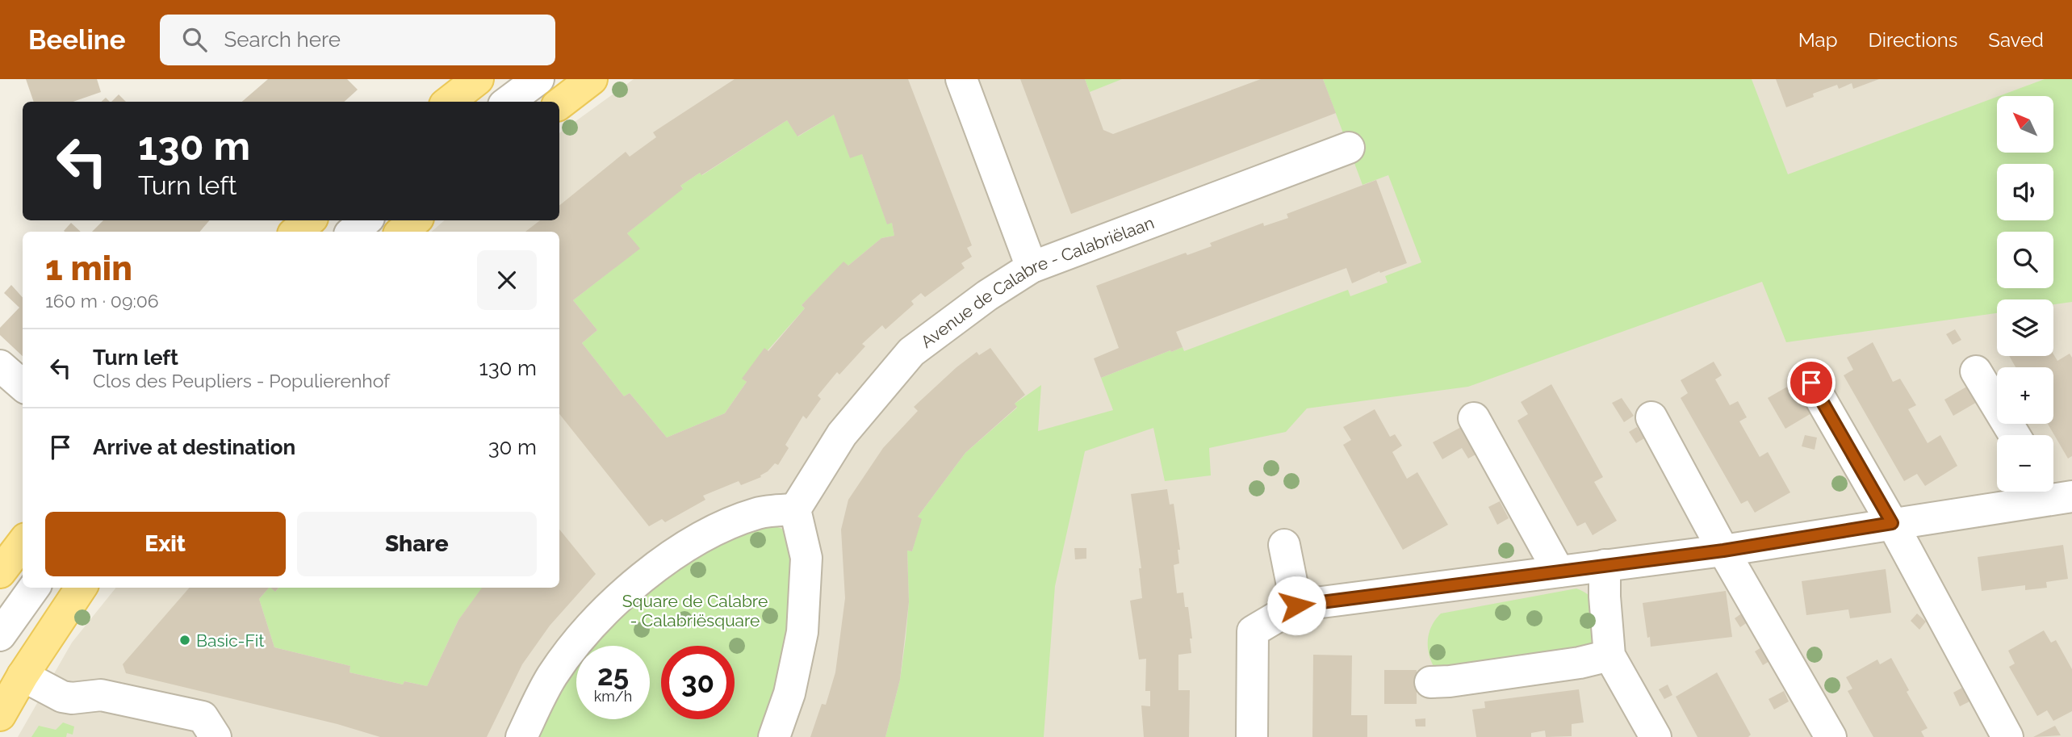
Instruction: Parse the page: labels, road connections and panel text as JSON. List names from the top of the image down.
{
  "streets": {
    "street": ["Avenue de Calabre - Calabriëlaan"]
  },
  "parks": ["Square de Calabre - Calabriësquare"],
  "places": ["Basic-Fit"],
  "north": "top left",
  "page": {
    "header": "Beeline",
    "search": "Search here",
    "nav": ["Map", "Directions", "Saved"],
    "map_buttons": ["+", "−"],
    "turn": ["130 m", "Turn left"],
    "heading": ["1 min", "160 m · 09:06"],
    "list": [
      {
        "name": "Turn left",
        "note": "Clos des Peupliers - Populierenhof",
        "value": "130 m"
      },
      {
        "name": "Arrive at destination",
        "value": "30 m"
      }
    ],
    "buttons": ["Exit", "Share"],
    "speed": "25 km/h",
    "limit": "30"
  }
}
